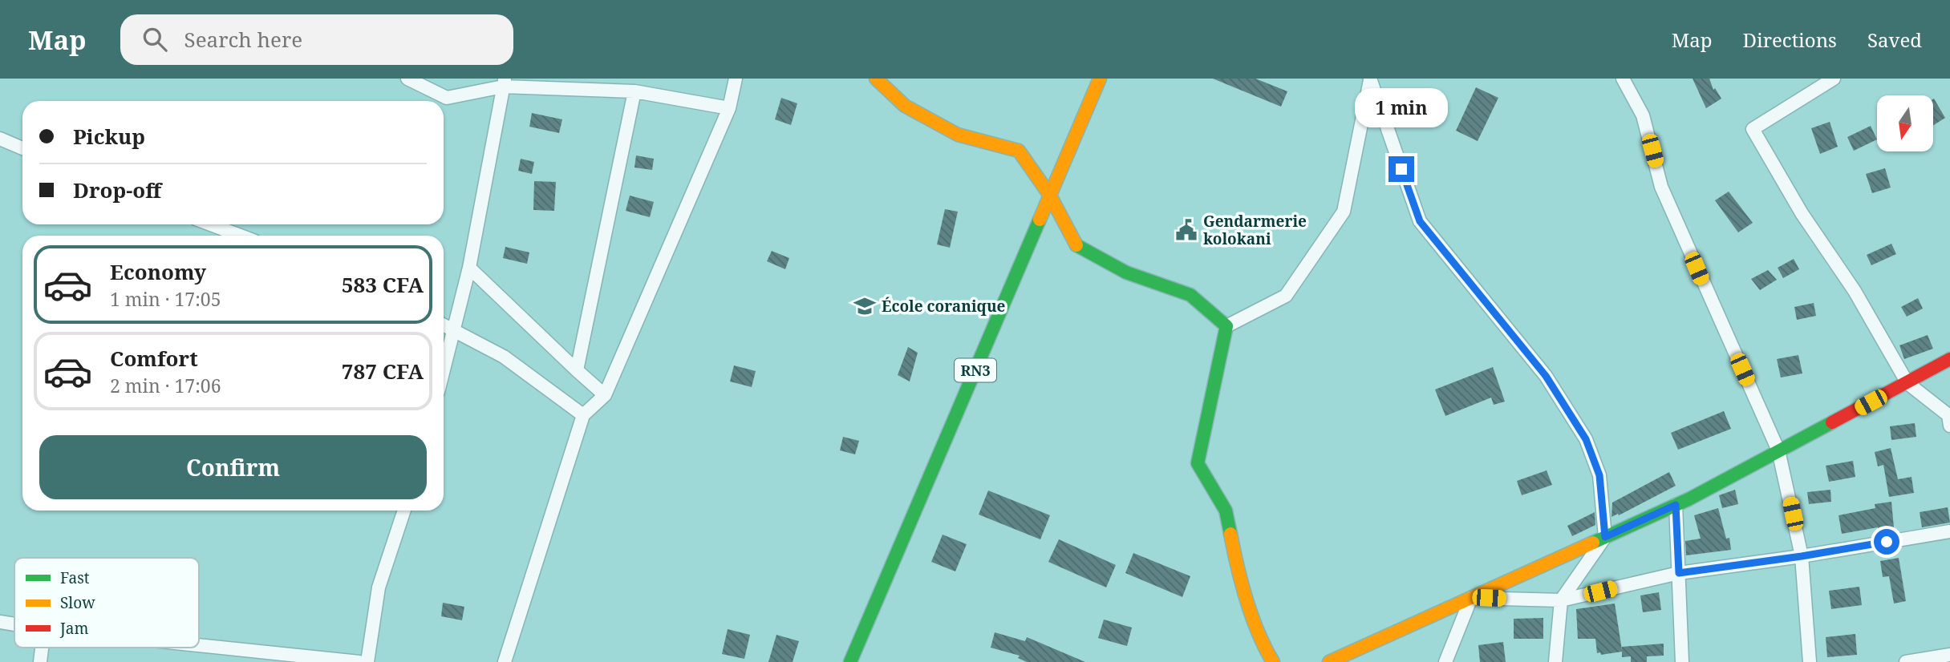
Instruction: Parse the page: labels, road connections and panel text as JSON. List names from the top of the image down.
{
  "streets": {
    "main road": ["RN3"]
  },
  "places": {
    "public building": ["Gendarmerie kolokani"],
    "school or university": ["École coranique"]
  },
  "legend": ["Fast", "Slow", "Jam"],
  "north": "bottom",
  "page": {
    "header": "Map",
    "search": "Search here",
    "nav": ["Map", "Directions", "Saved"],
    "bubble": "1 min",
    "banner": ["Pickup", "Drop-off"],
    "list": [
      {
        "name": "Economy",
        "note": "1 min · 17:05",
        "value": "583 CFA"
      },
      {
        "name": "Comfort",
        "note": "2 min · 17:06",
        "value": "787 CFA"
      }
    ],
    "buttons": "Confirm"
  }
}
